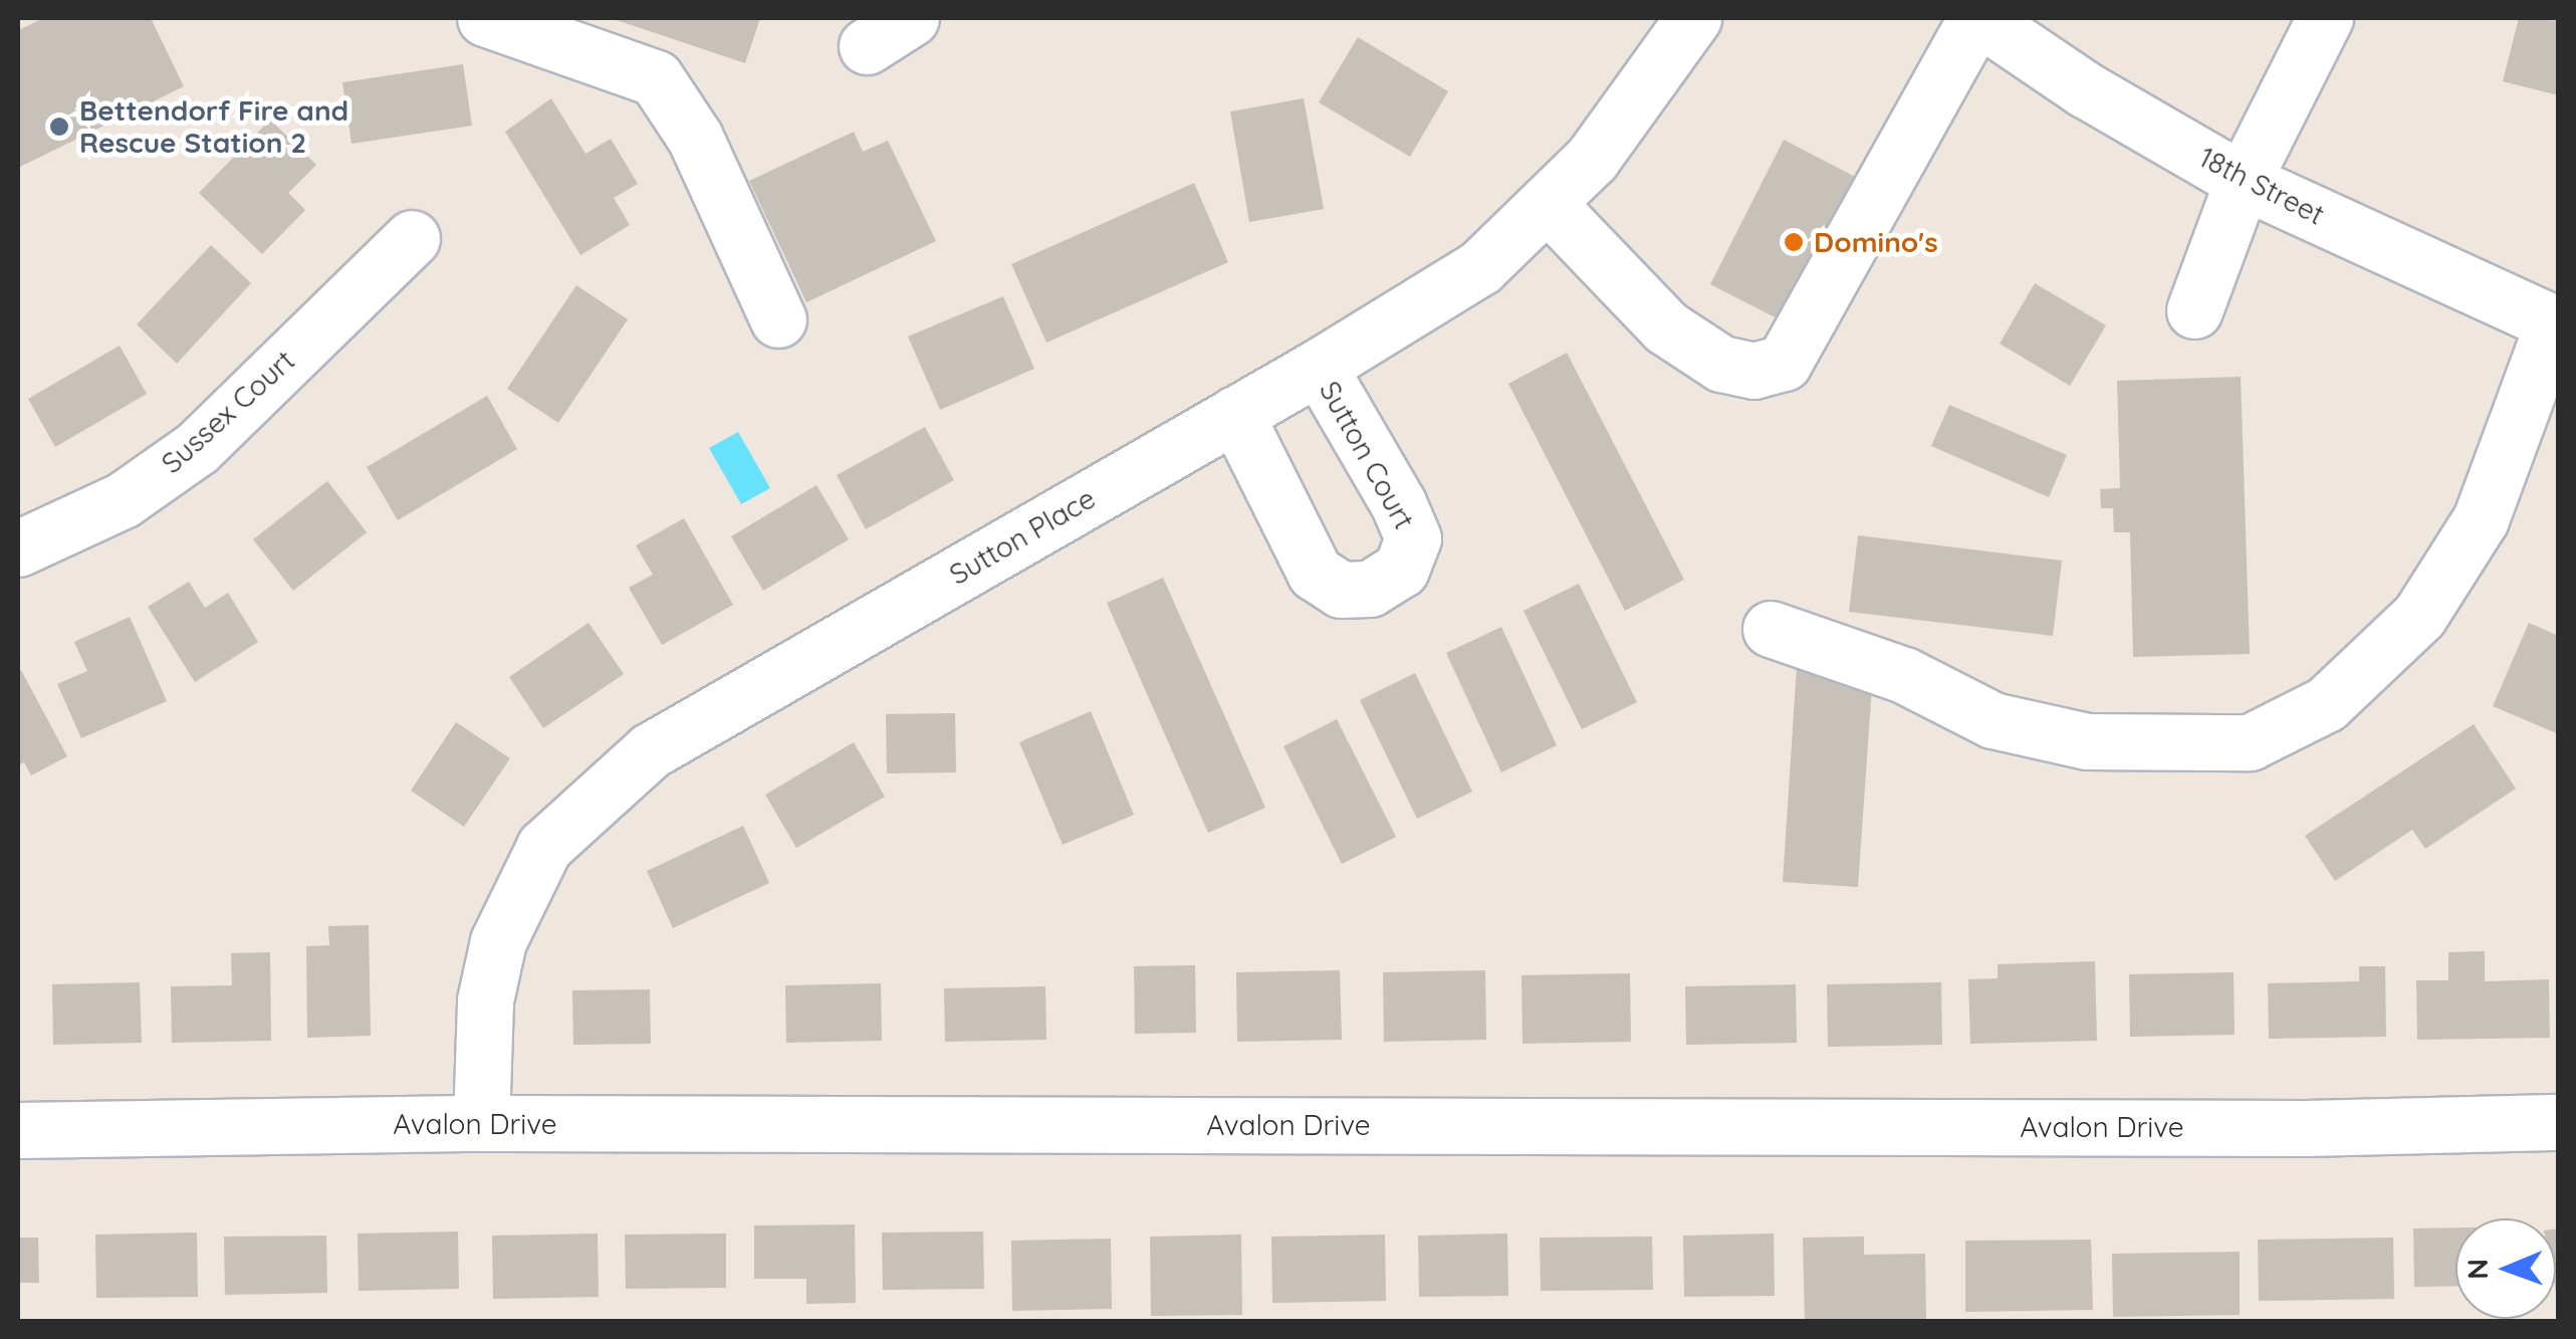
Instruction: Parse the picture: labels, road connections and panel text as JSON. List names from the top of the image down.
{
  "streets": {
    "street": [
      "18th Street",
      "Sussex Court",
      "Sutton Court",
      "Sutton Place",
      "Avalon Drive"
    ]
  },
  "crossings": [
    ["Sutton Court", "Sutton Place"],
    ["Sutton Place", "Avalon Drive"]
  ],
  "places": ["Bettendorf Fire and Rescue Station 2", "Domino's"],
  "north": "left"
}
